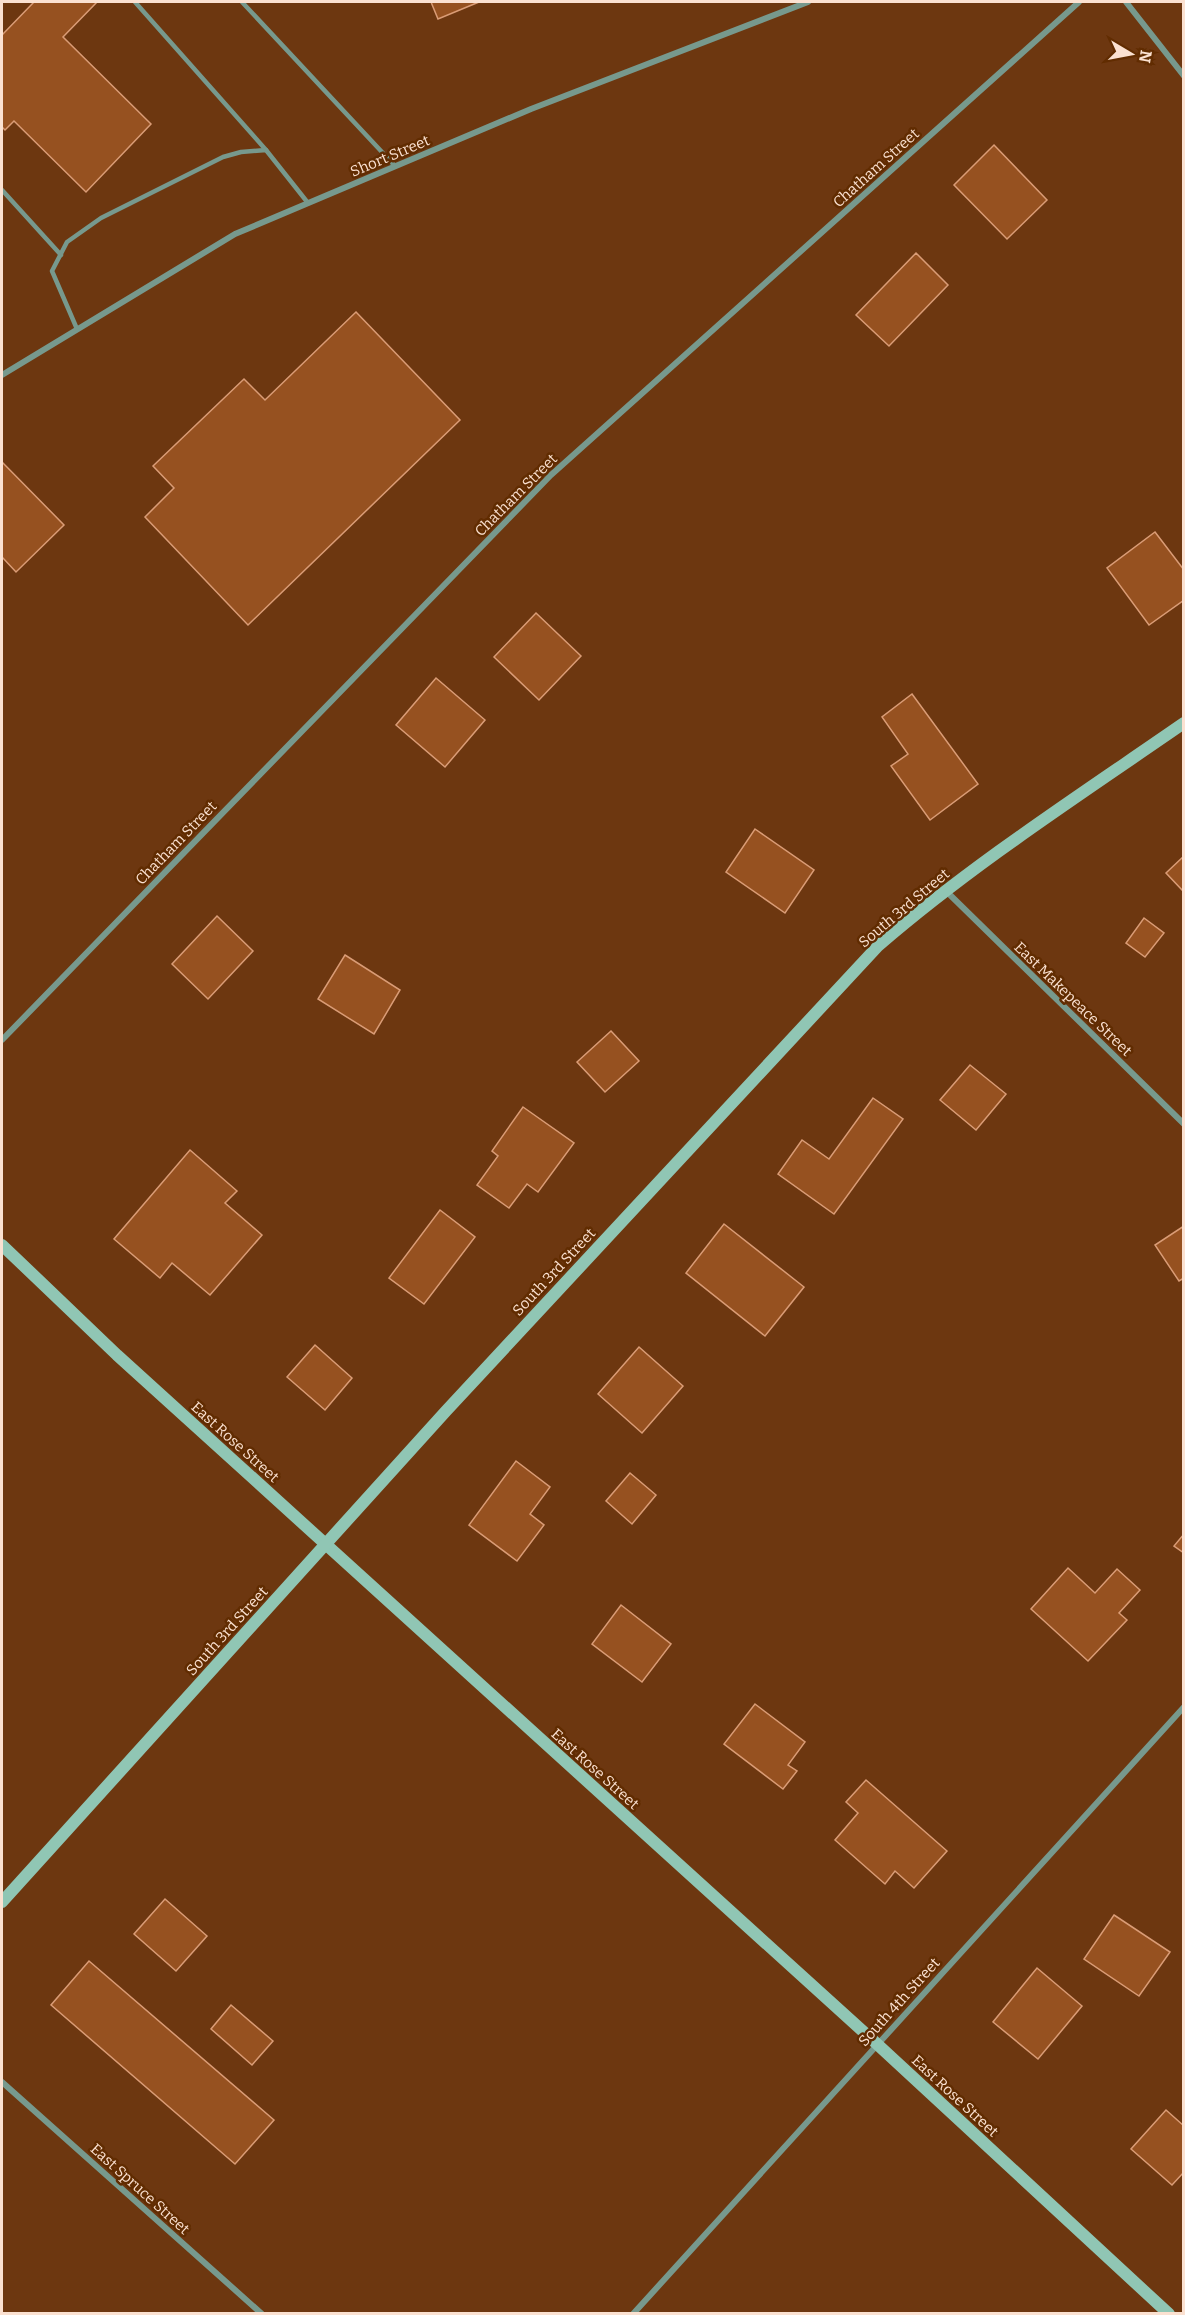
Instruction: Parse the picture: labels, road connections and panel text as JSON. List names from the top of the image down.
{
  "streets": {
    "street": [
      "Short Street",
      "Chatham Street",
      "South 3rd Street",
      "East Makepeace Street",
      "East Rose Street",
      "South 4th Street",
      "East Spruce Street"
    ]
  },
  "crossings": [
    ["South 3rd Street", "East Makepeace Street"],
    ["South 3rd Street", "East Rose Street"],
    ["East Rose Street", "South 4th Street"]
  ],
  "north": "right"
}
